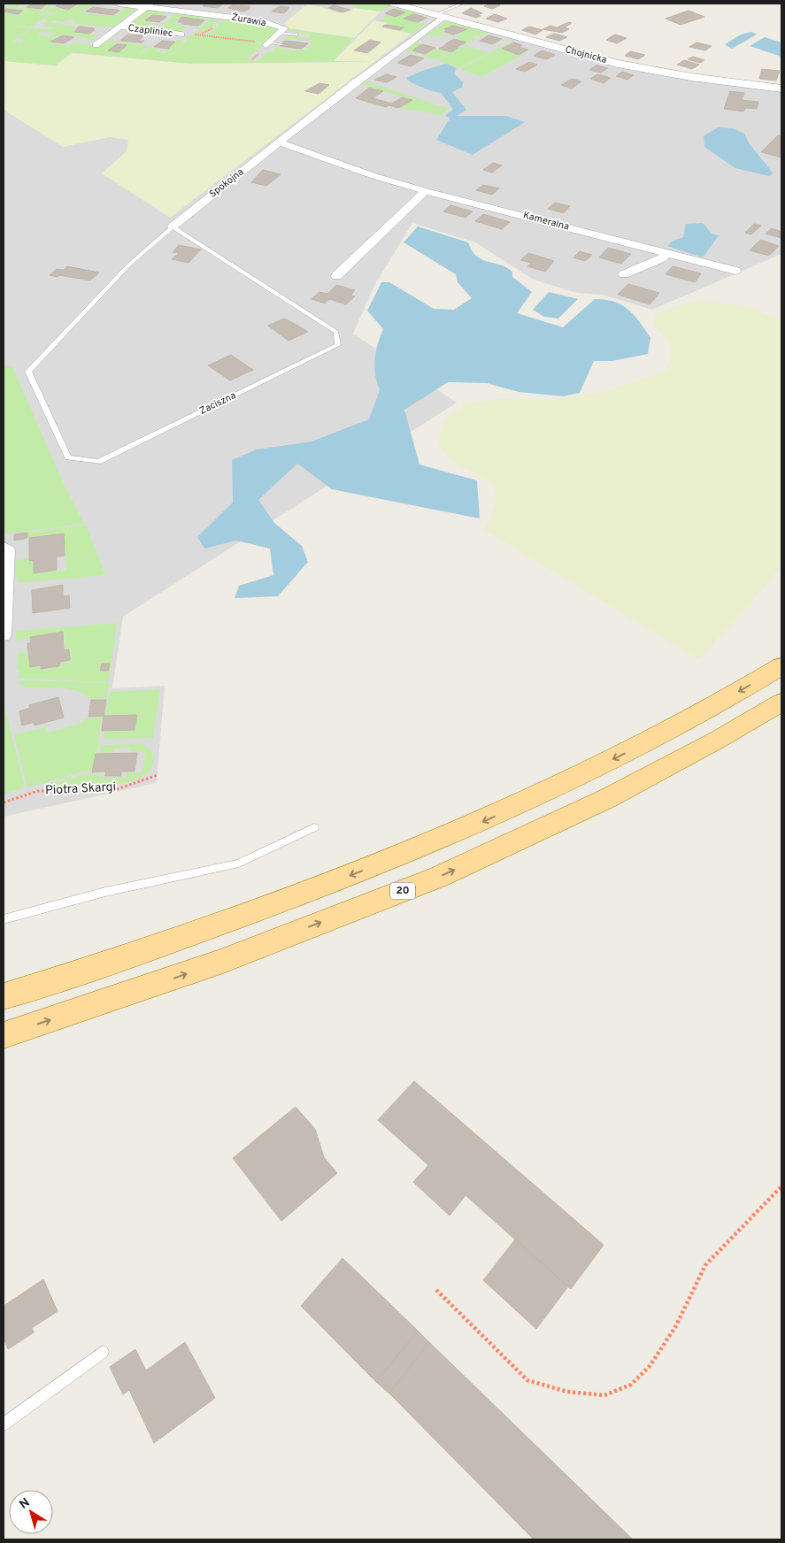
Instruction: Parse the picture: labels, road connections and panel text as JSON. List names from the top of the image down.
{
  "streets": {
    "main road": ["20"],
    "street": [
      "Żurawia",
      "Czapliniec",
      "Chojnicka",
      "Spokojna",
      "Kameralna"
    ],
    "lane": ["Zaciszna"],
    "path": ["Piotra Skargi"]
  },
  "crossings": [
    ["Żurawia", "Czapliniec"],
    ["Chojnicka", "Spokojna"],
    ["Spokojna", "Kameralna"],
    ["Spokojna", "Zaciszna"]
  ],
  "north": "top left"
}
